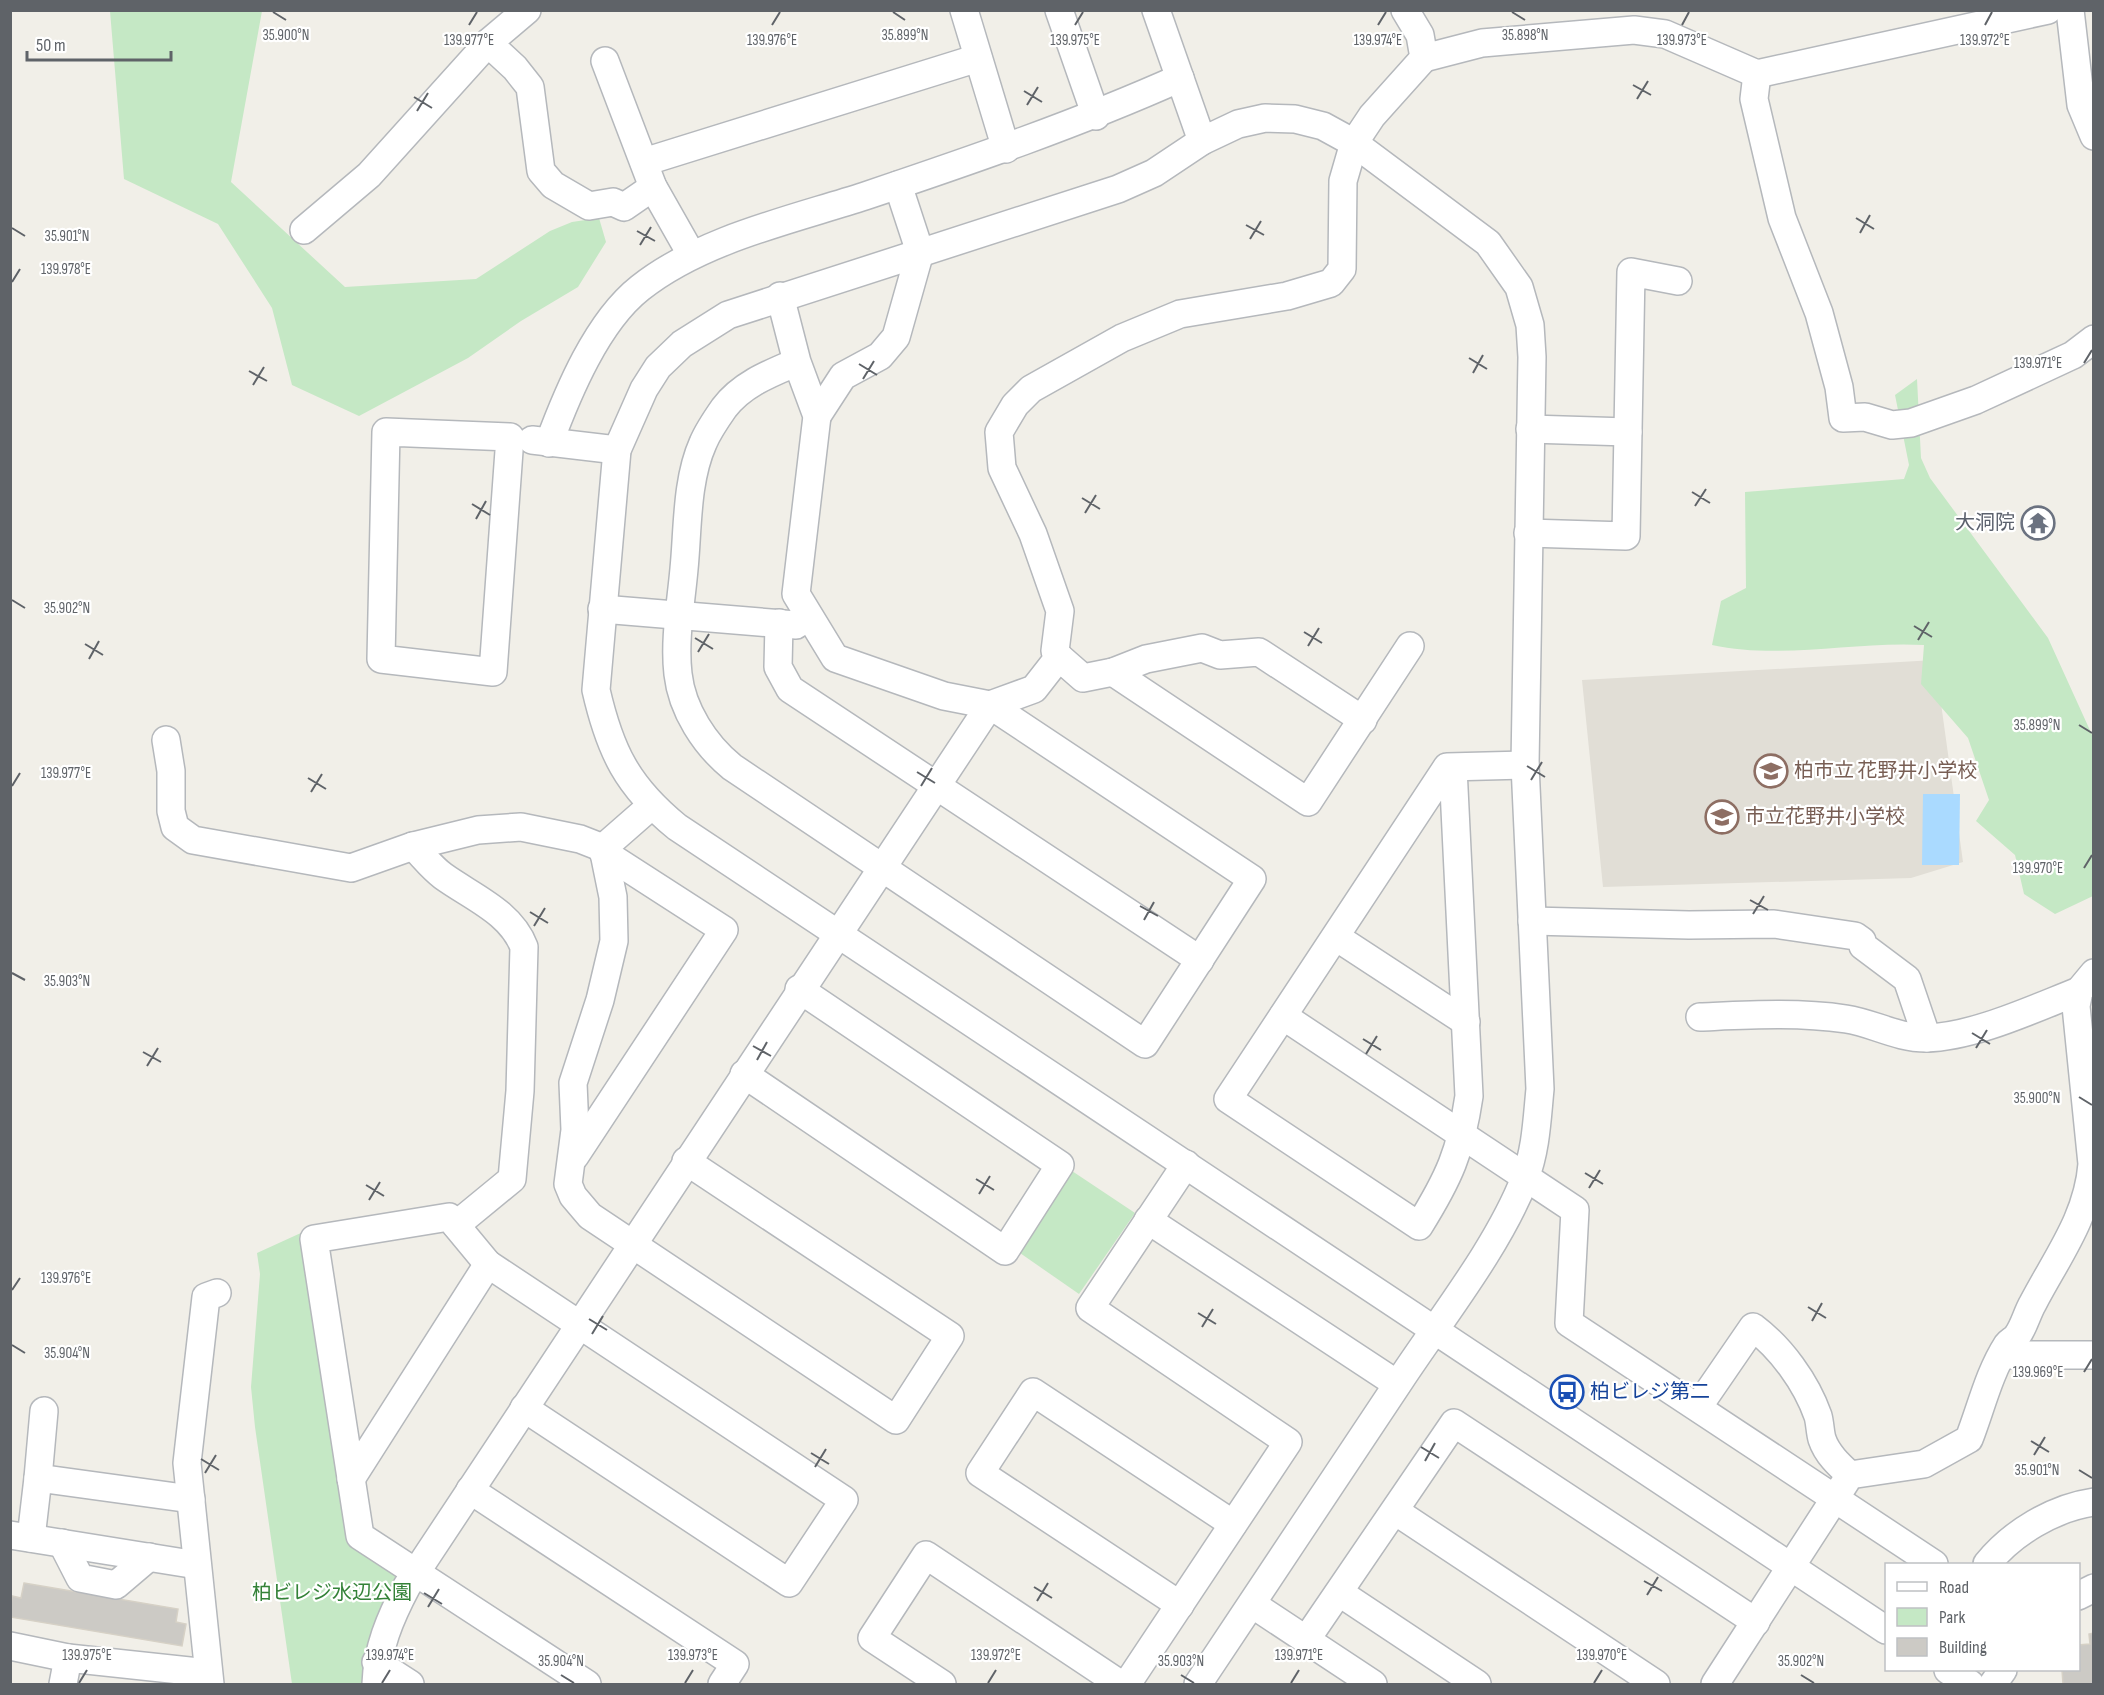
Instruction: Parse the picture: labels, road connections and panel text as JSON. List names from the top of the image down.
{
  "parks": ["柏ビレジ水辺公園"],
  "places": {
    "temple": ["大洞院"],
    "school or university": ["柏市立 花野井小学校", "市立花野井小学校"],
    "bus stop": ["柏ビレジ第二"]
  },
  "legend": ["Road", "Park", "Building"],
  "scale_bar": "50 m",
  "coordinates": [
    "35.900°N",
    "35.899°N",
    "35.898°N",
    "139.977°E",
    "139.976°E",
    "139.975°E",
    "139.974°E",
    "139.973°E",
    "139.972°E",
    "35.901°N",
    "139.978°E",
    "139.971°E",
    "35.902°N",
    "139.970°E",
    "35.903°N",
    "35.904°N",
    "139.969°E"
  ]
}
